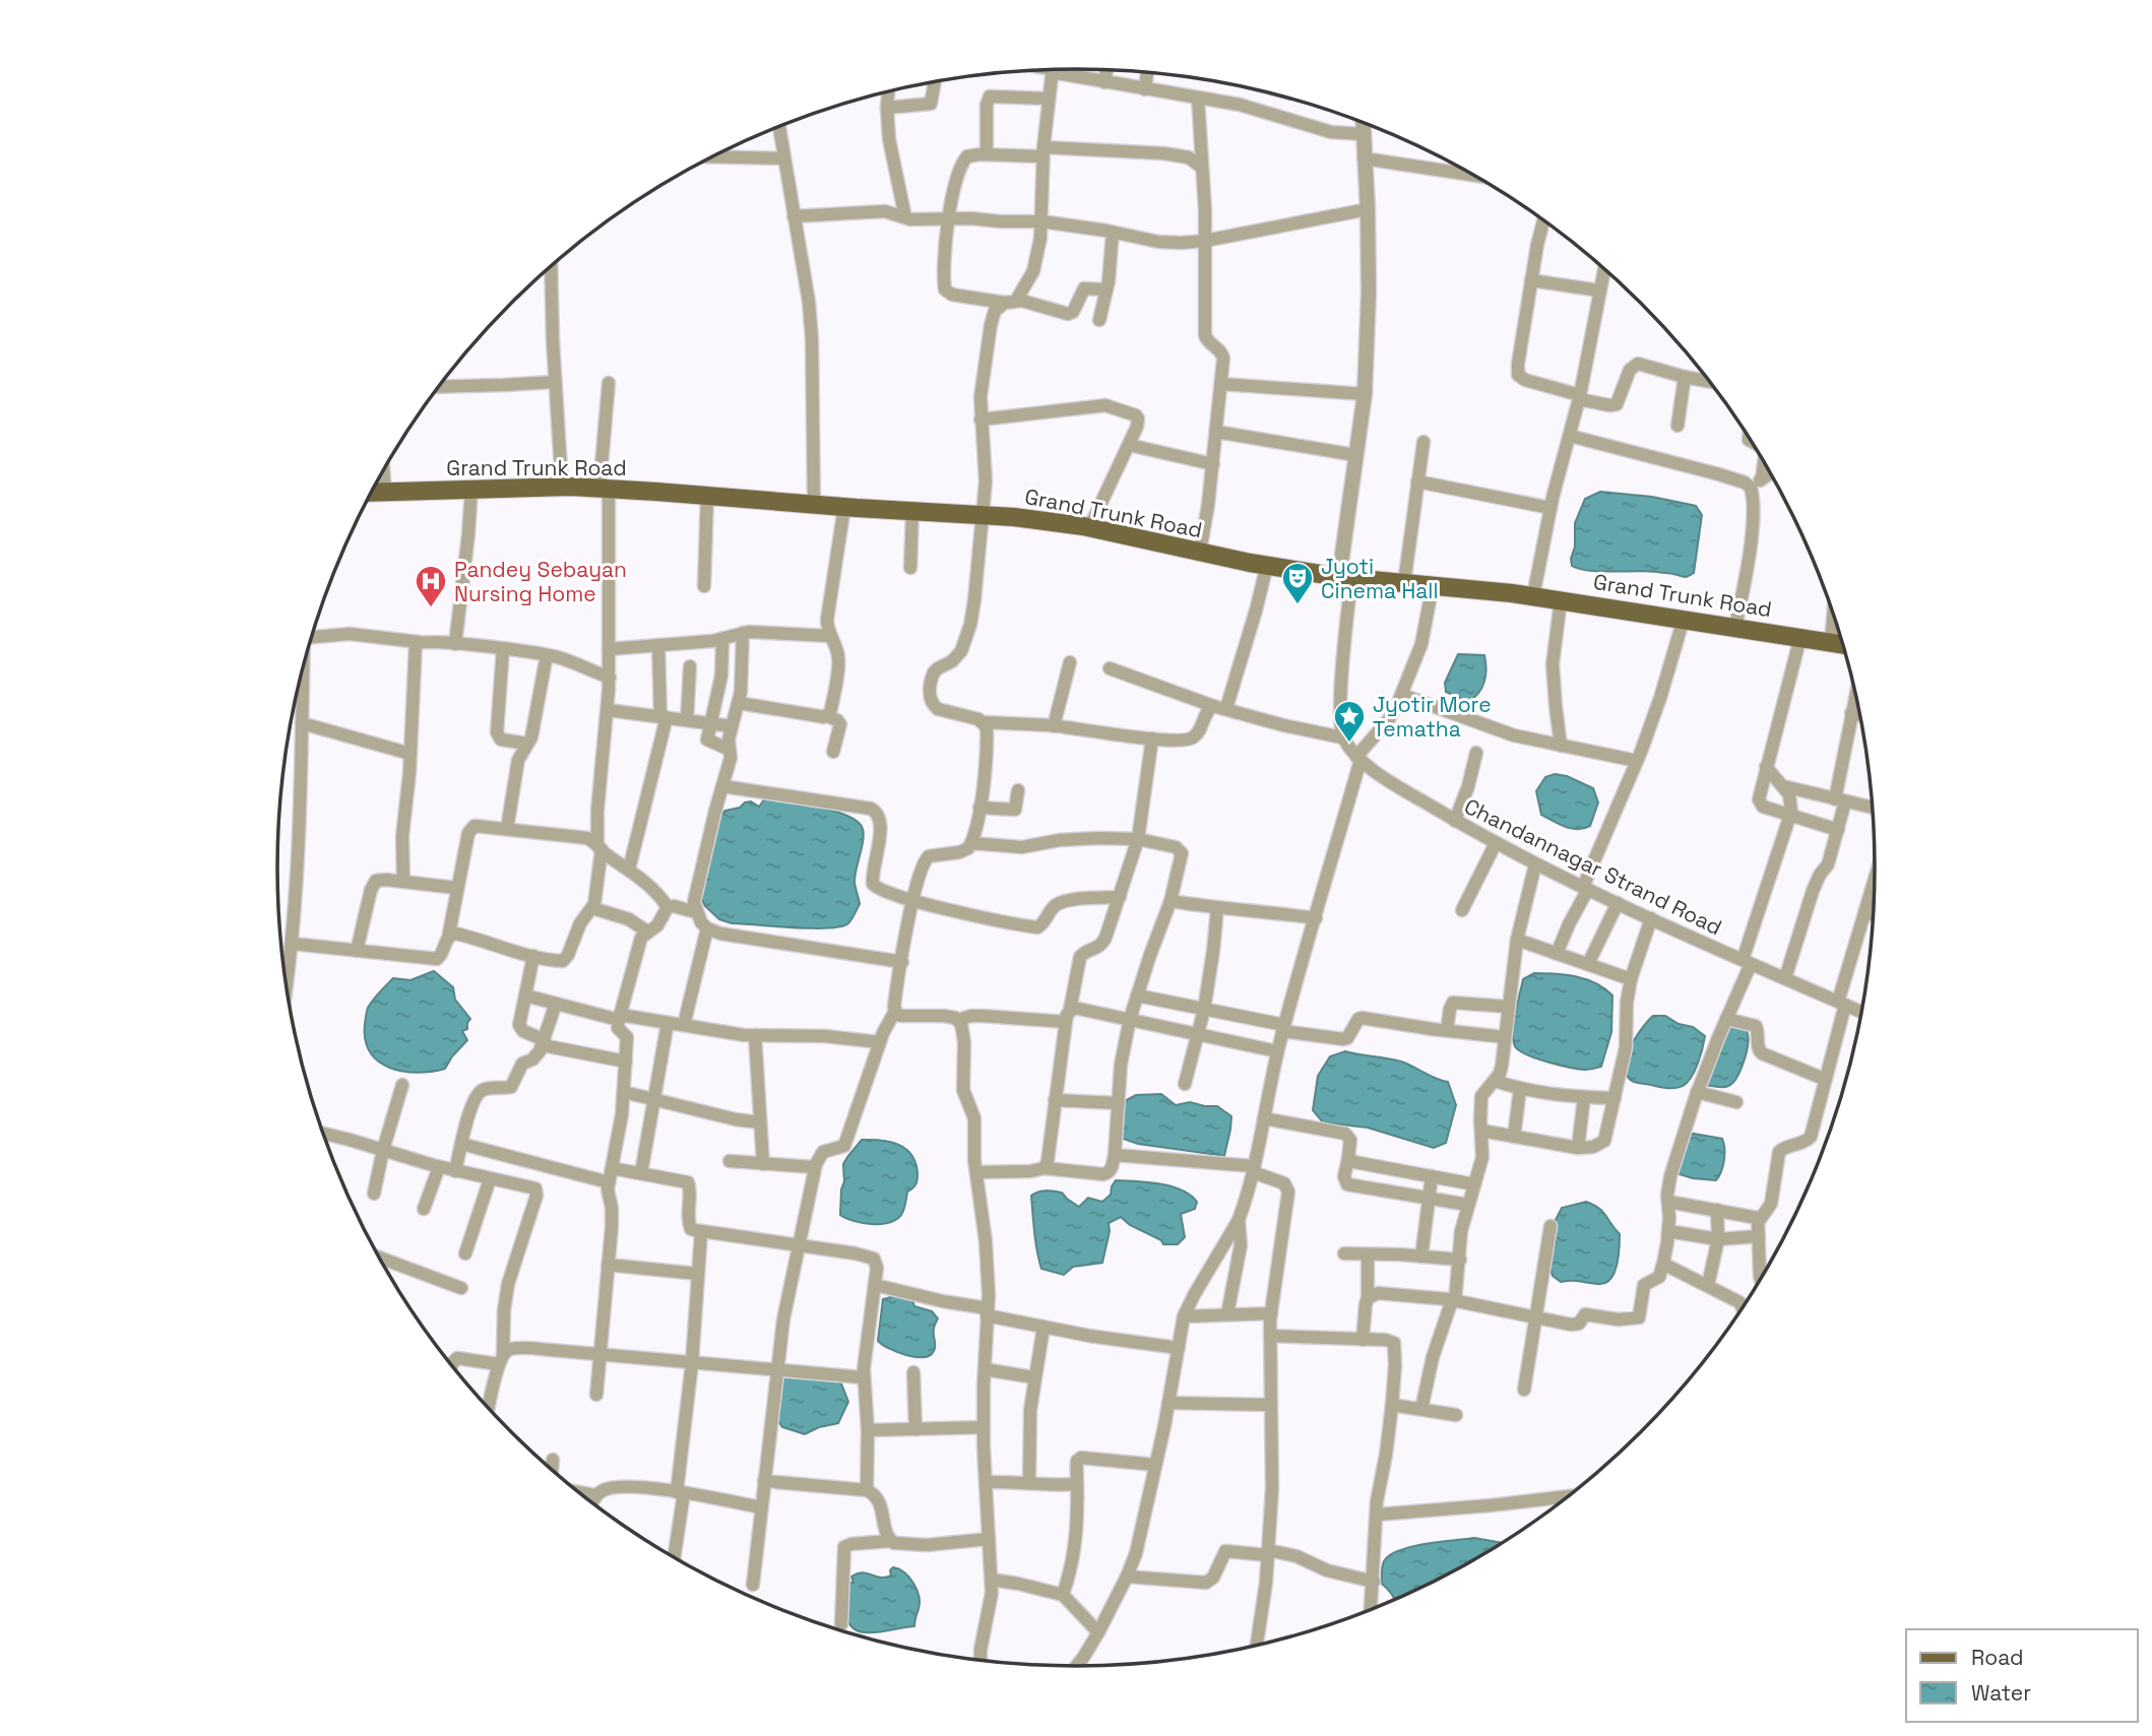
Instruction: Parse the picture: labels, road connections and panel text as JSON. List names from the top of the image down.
{
  "streets": {
    "main road": ["Grand Trunk Road"],
    "street": ["Chandannagar Strand Road"]
  },
  "places": {
    "theatre": ["Jyoti Cinema Hall"],
    "hospital": ["Pandey Sebayan Nursing Home"],
    "place": ["Jyotir More Tematha"]
  },
  "legend": ["Road", "Water"]
}
